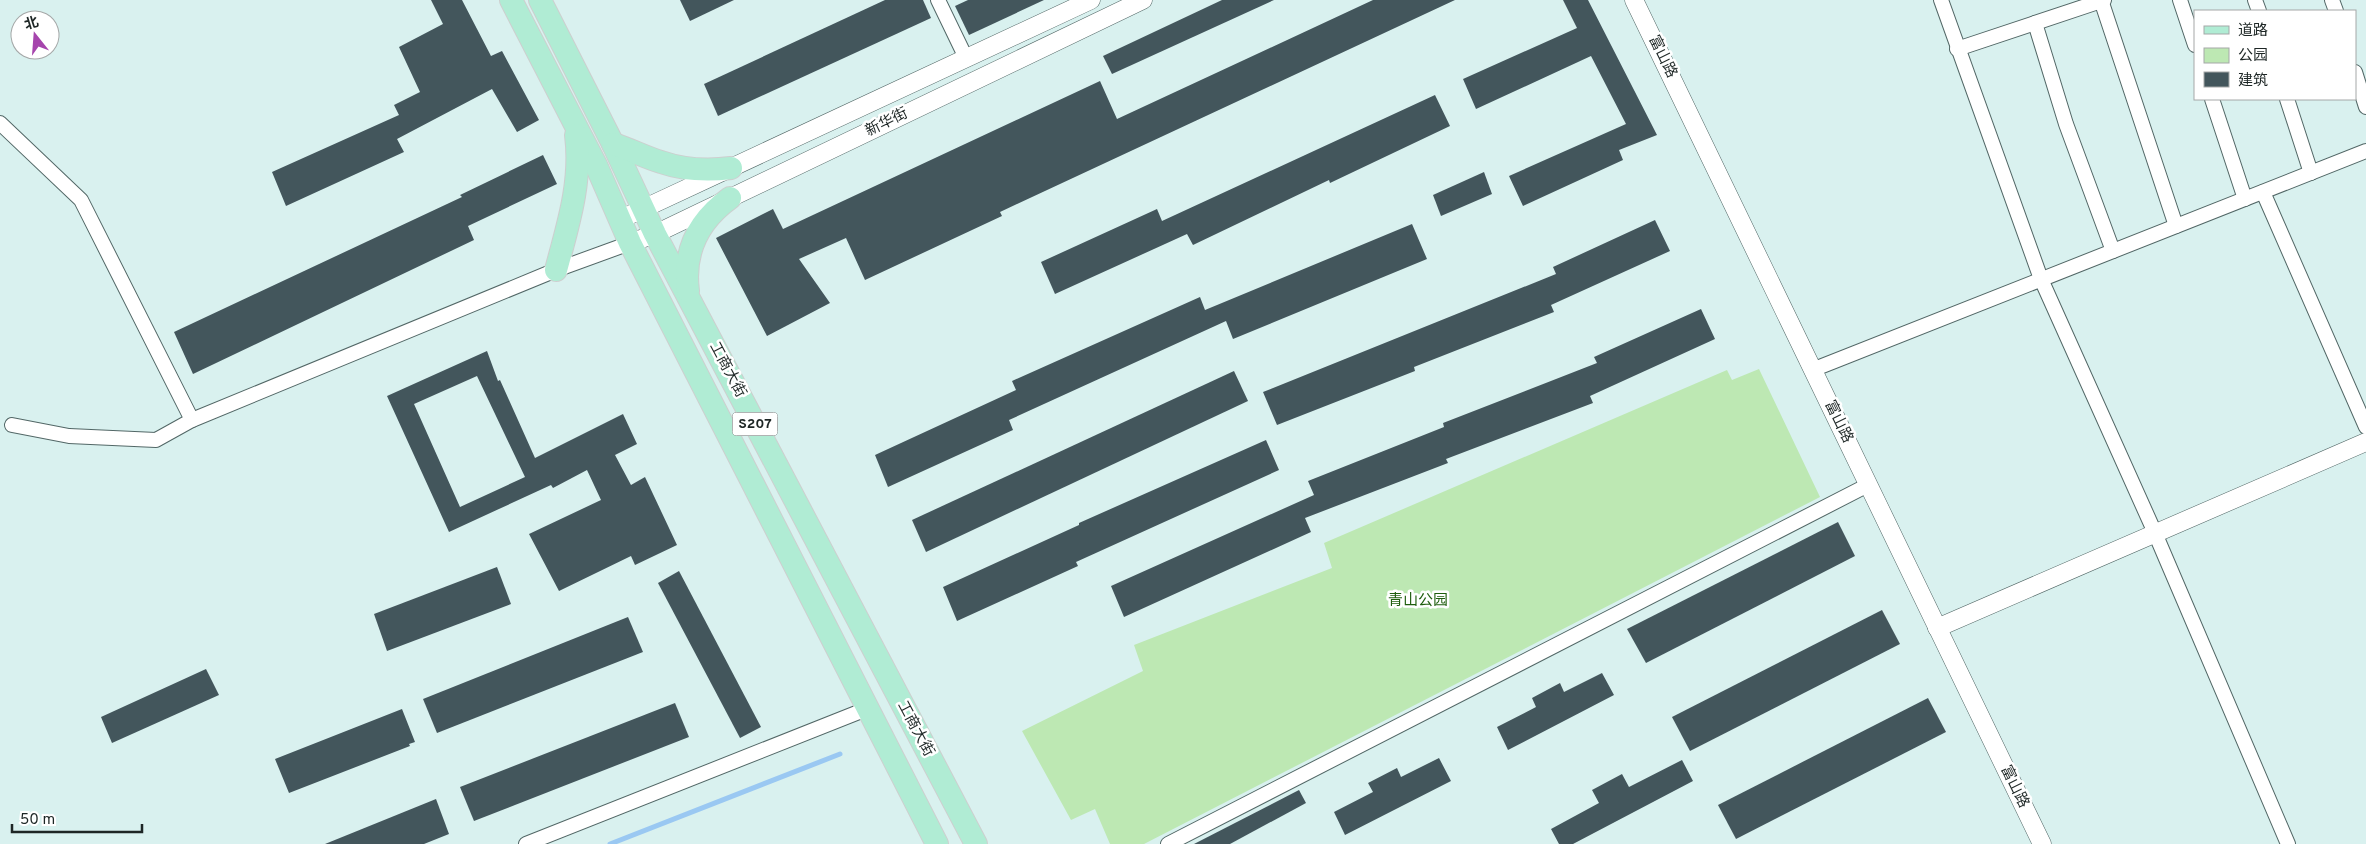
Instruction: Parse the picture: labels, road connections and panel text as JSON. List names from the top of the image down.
{
  "streets": {
    "main road": ["工商大街", "S207"],
    "street": ["富山路", "新华街"]
  },
  "crossings": [
    ["新华街", "工商大街"]
  ],
  "parks": ["青山公园"],
  "legend": ["道路", "公园", "建筑"],
  "scale_bar": "50 m",
  "north": "top"
}
